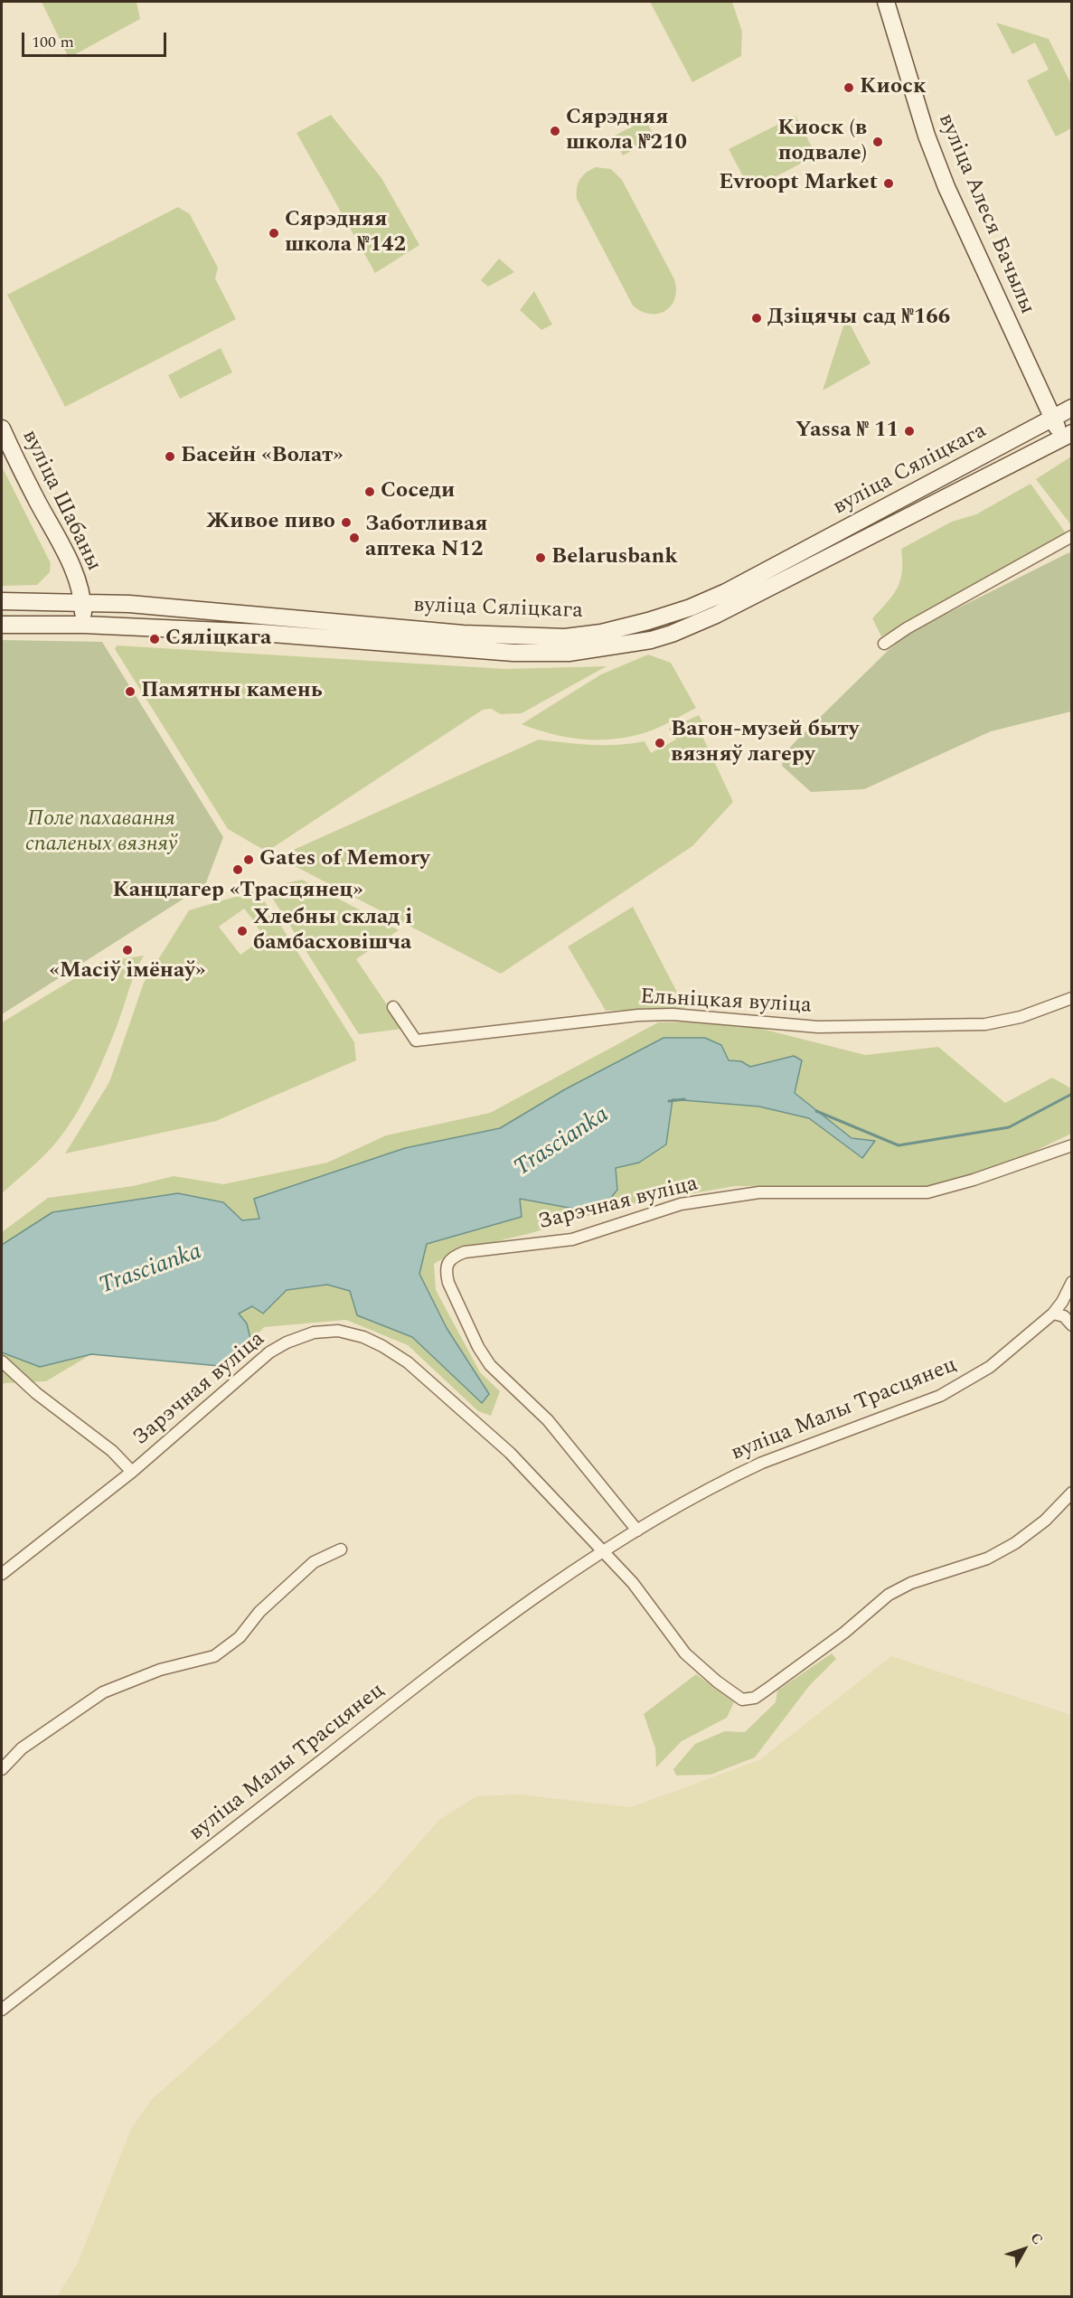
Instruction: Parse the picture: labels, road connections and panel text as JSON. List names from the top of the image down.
{
  "streets": {
    "main road": ["вуліца Алеся Бачылы", "вуліца Сяліцкага", "вуліца Шабаны"],
    "street": ["Ельніцкая вуліца", "Зарэчная вуліца", "вуліца Малы Трасцянец"]
  },
  "crossings": [
    ["вуліца Алеся Бачылы", "вуліца Сяліцкага"],
    ["вуліца Сяліцкага", "вуліца Шабаны"],
    ["Зарэчная вуліца", "вуліца Малы Трасцянец"]
  ],
  "water": ["Trascianka"],
  "parks": ["Поле пахавання спаленых вязняў"],
  "places": [
    "Киоск",
    "Сярэдняя школа №210",
    "Киоск (в подвале)",
    "Evroopt Market",
    "Сярэдняя школа №142",
    "Дзіцячы сад №166",
    "Yassa № 11",
    "Басейн «Волат»",
    "Соседи",
    "Живое пиво",
    "Заботливая аптека N12",
    "Belarusbank",
    "Сяліцкага",
    "Памятны камень",
    "Вагон-музей быту вязняў лагеру",
    "Gates of Memory",
    "Канцлагер «Трасцянец»",
    "Хлебны склад і бамбасховішча",
    "«Масіў імёнаў»"
  ],
  "scale_bar": "100 m",
  "north": "top right"
}
